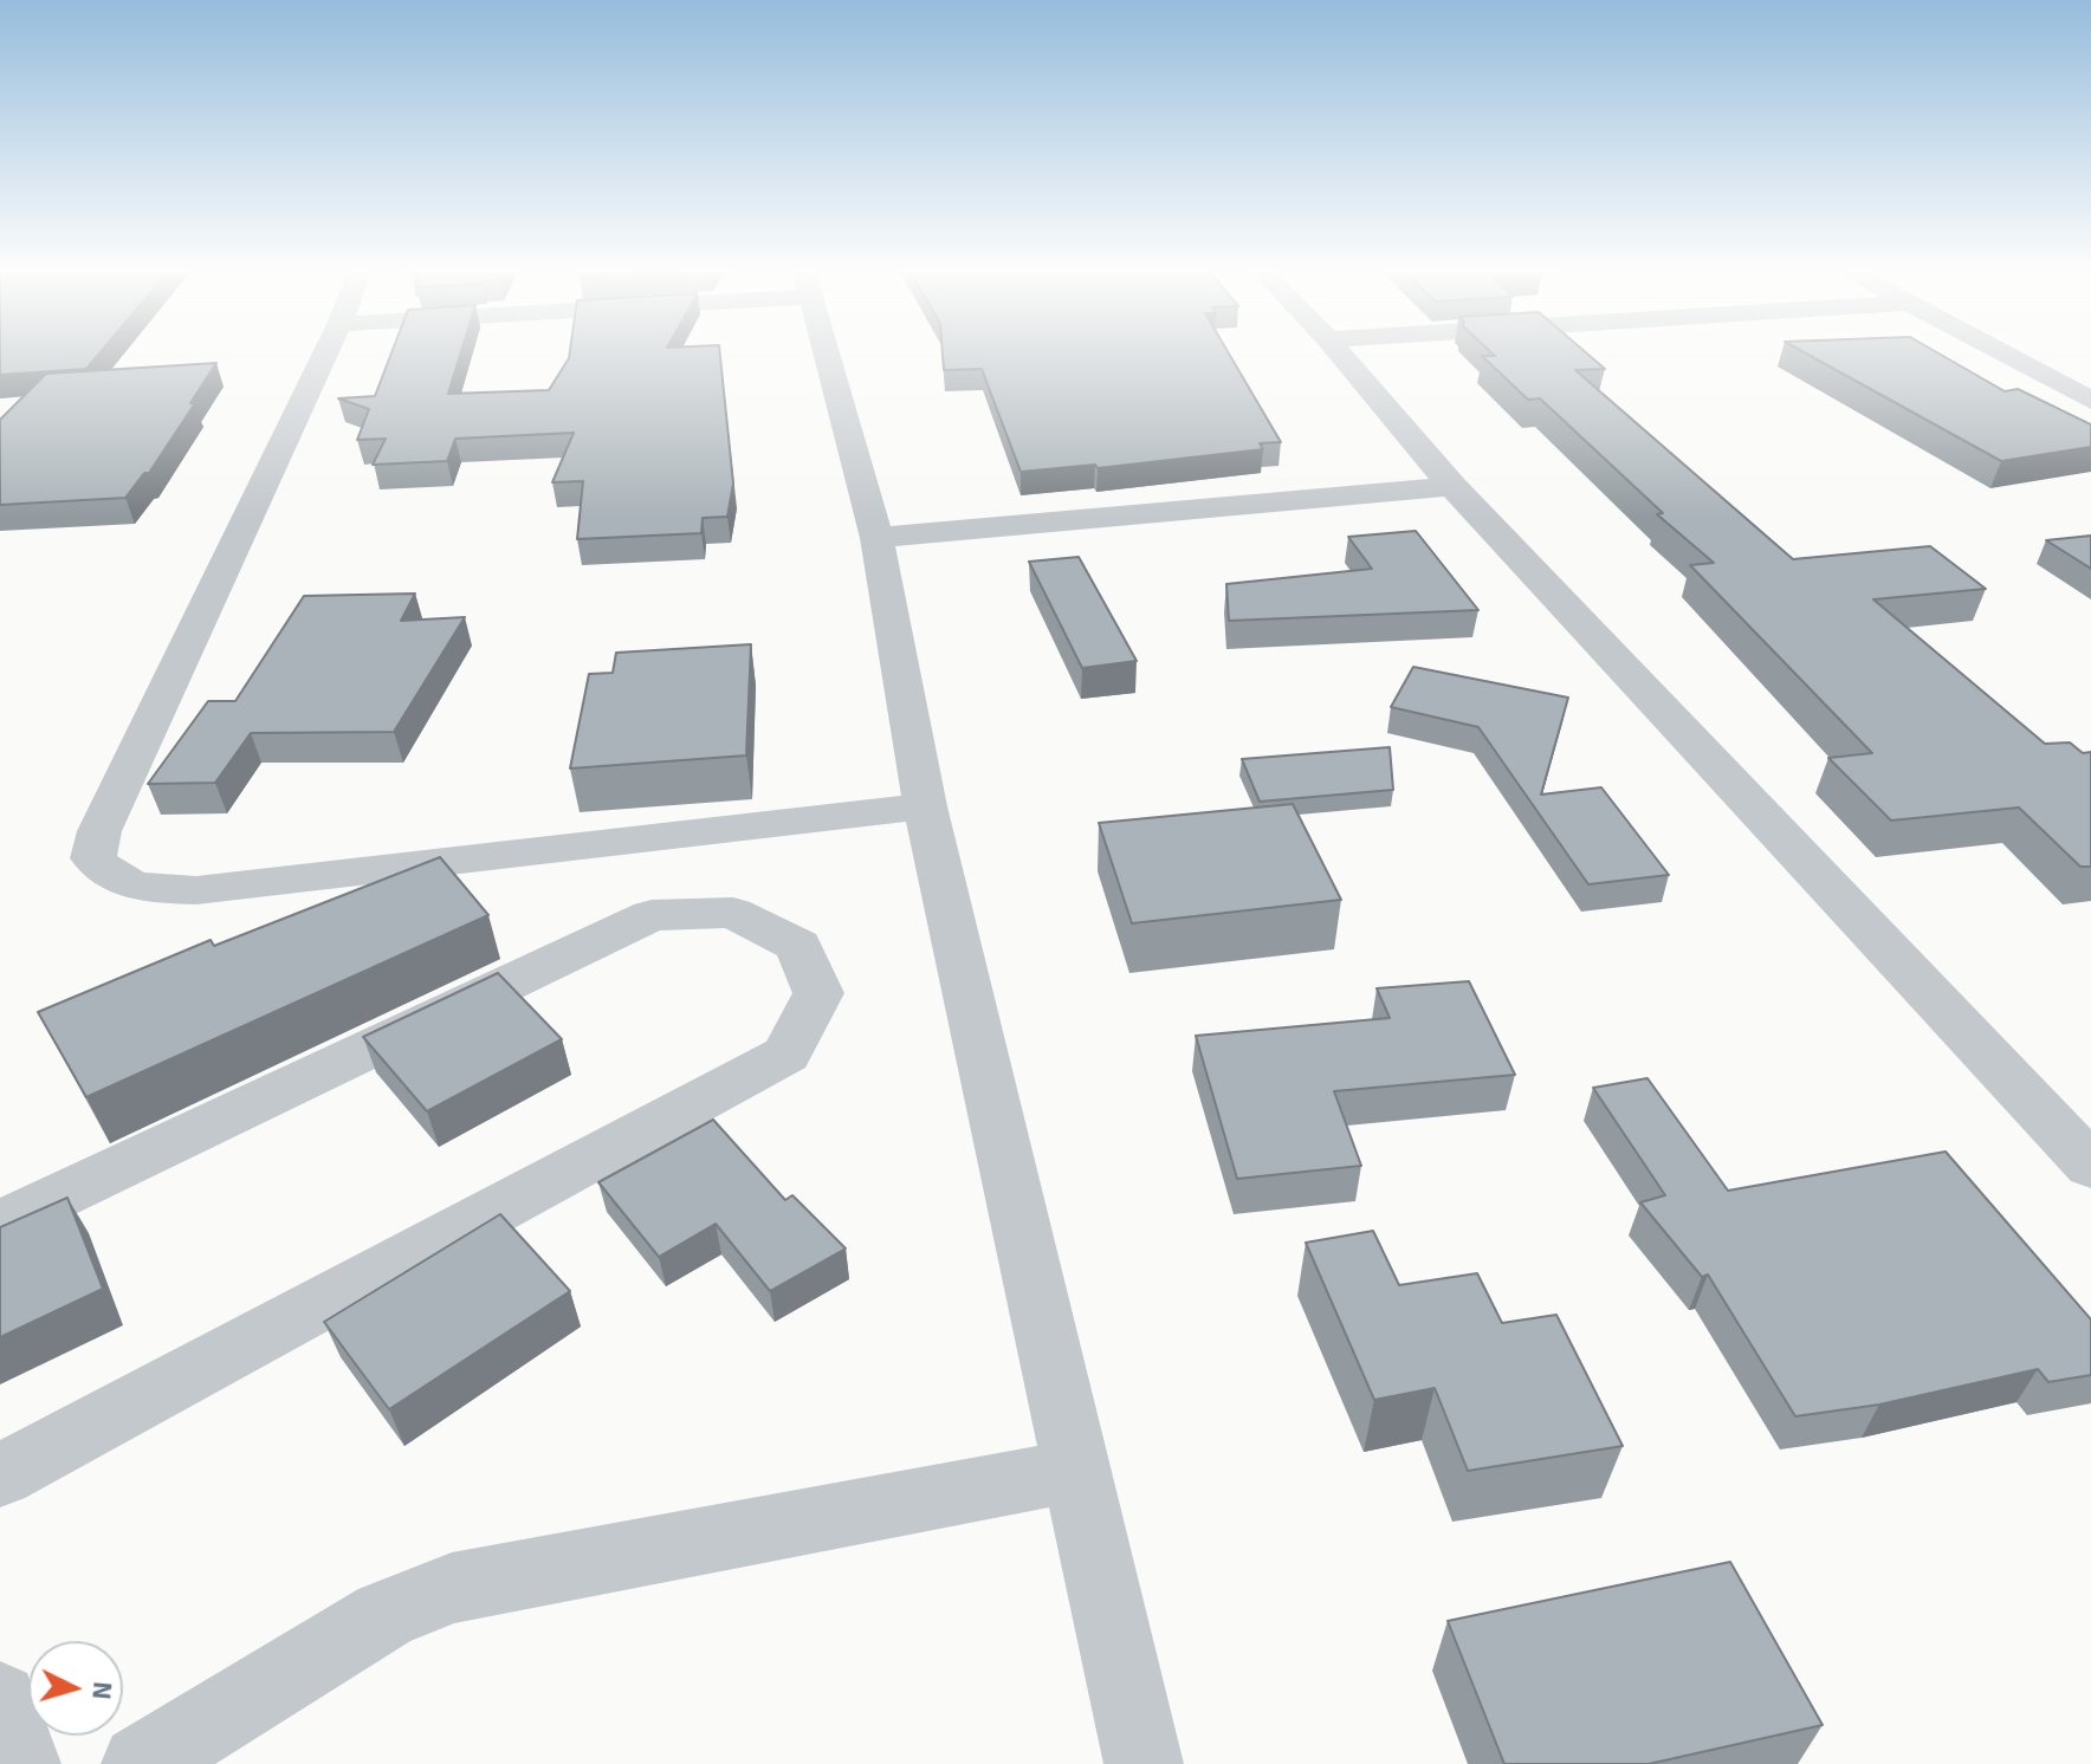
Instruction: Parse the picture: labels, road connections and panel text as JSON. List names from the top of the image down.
{
  "north": "right"
}
